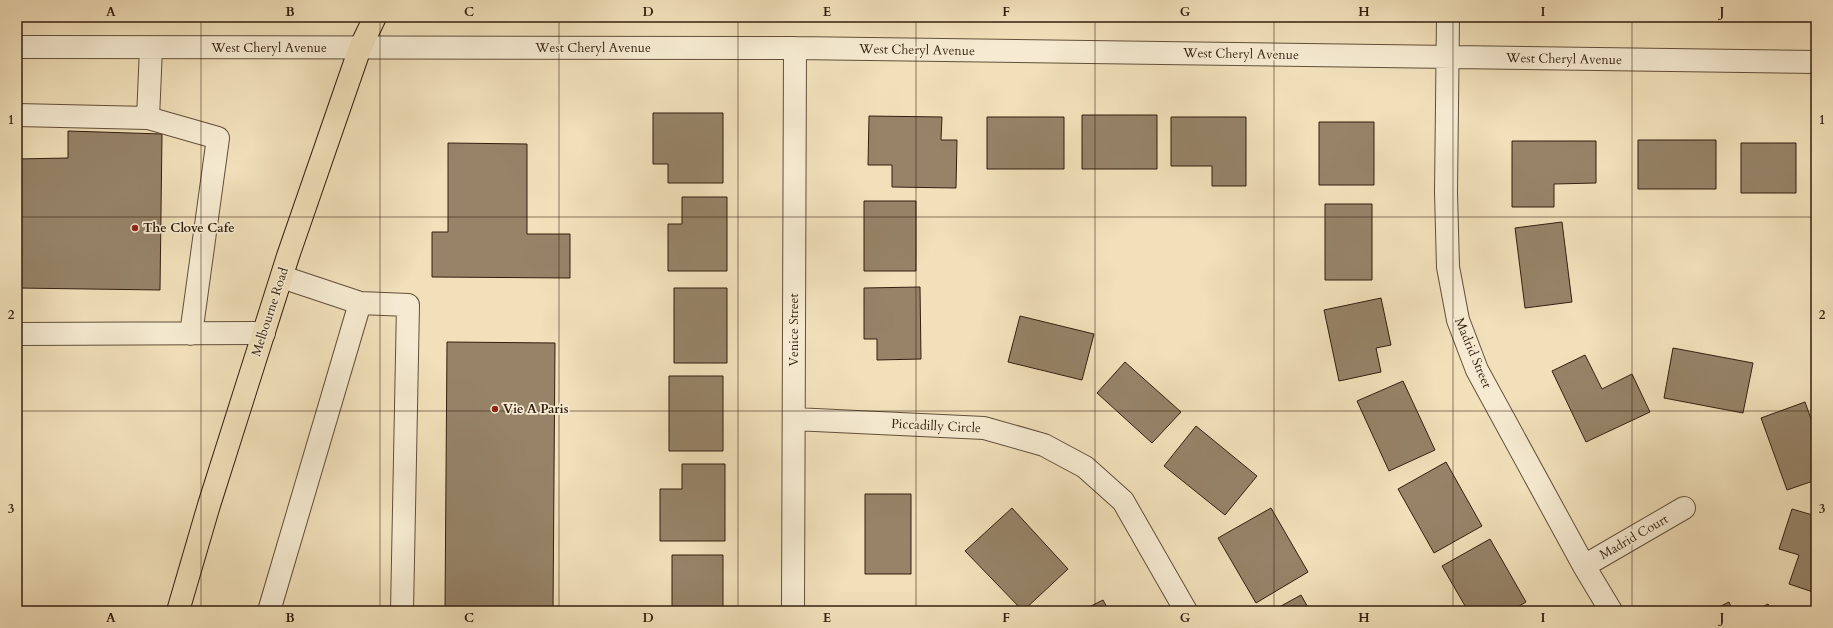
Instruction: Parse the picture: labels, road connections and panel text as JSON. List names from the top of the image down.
{
  "streets": {
    "main road": ["Melbourne Road"],
    "street": [
      "West Cheryl Avenue",
      "Venice Street",
      "Madrid Street",
      "Piccadilly Circle",
      "Madrid Court"
    ]
  },
  "crossings": [
    ["West Cheryl Avenue", "Melbourne Road"],
    ["West Cheryl Avenue", "Venice Street"],
    ["West Cheryl Avenue", "Madrid Street"],
    ["Venice Street", "Piccadilly Circle"],
    ["Madrid Street", "Madrid Court"]
  ],
  "places": ["The Clove Cafe", "Vie A Paris"],
  "grid": {
    "columns": [
      "A",
      "B",
      "C",
      "D",
      "E",
      "F",
      "G",
      "H",
      "I",
      "J"
    ],
    "rows": ["1", "2", "3"]
  }
}
